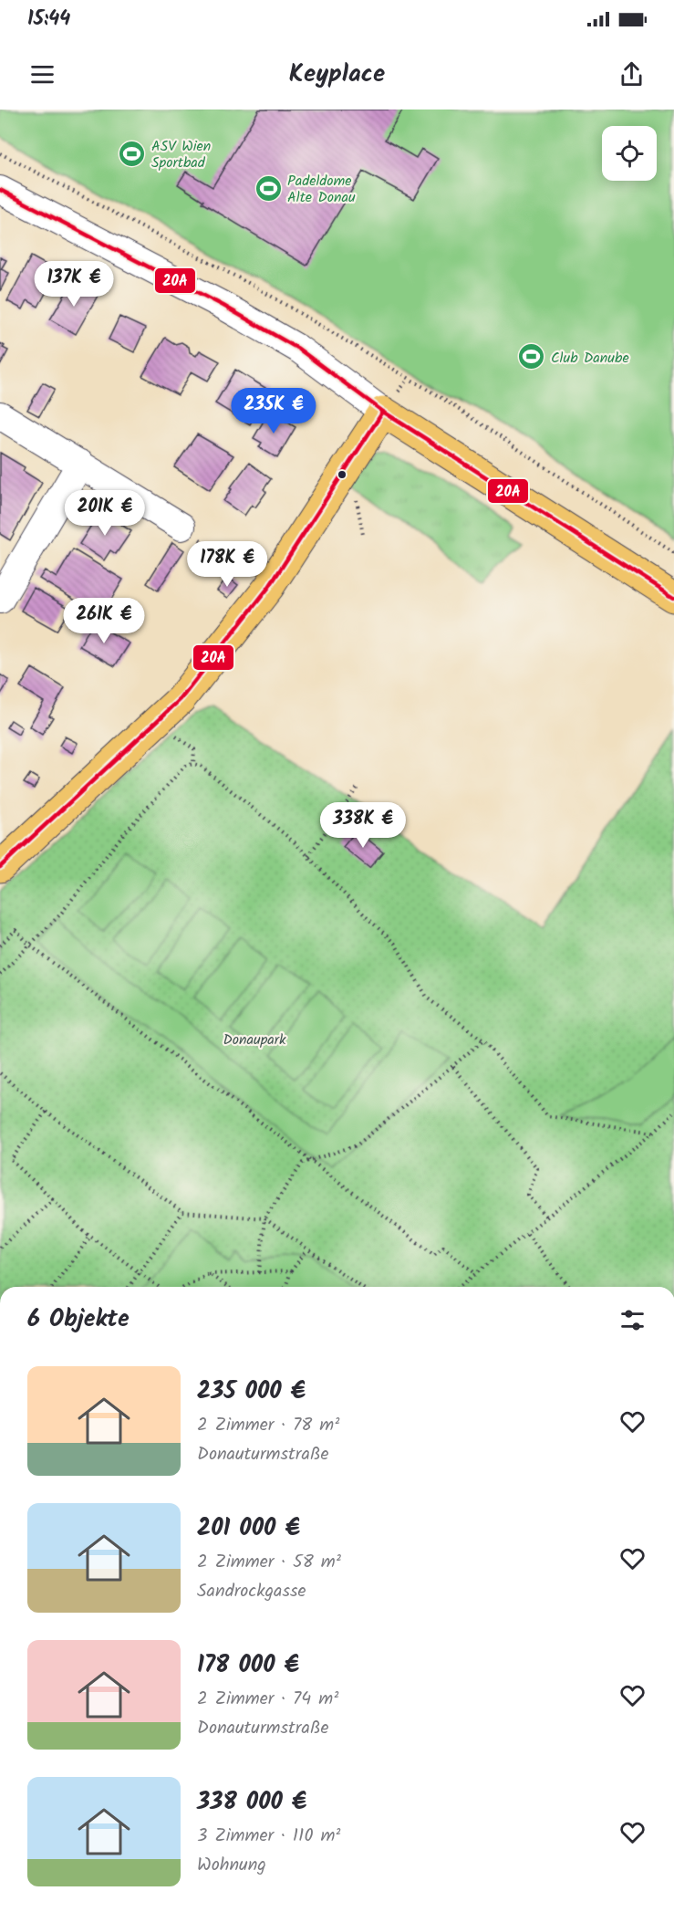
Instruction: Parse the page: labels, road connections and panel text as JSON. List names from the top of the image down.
{
  "parks": ["Donaupark"],
  "places": {
    "sports": ["ASV Wien Sportbad", "Padeldome Alte Donau", "Club Danube"]
  },
  "lines": ["transit line 20A"],
  "page": {
    "status": "15:44",
    "header": "Keyplace",
    "price": [
      "137K €",
      "235K €",
      "201K €",
      "178K €",
      "261K €",
      "338K €"
    ],
    "heading": "6 Objekte",
    "list": [
      {
        "name": "235 000 €",
        "note": "2 Zimmer · 78 m² · Donauturmstraße"
      },
      {
        "name": "201 000 €",
        "note": "2 Zimmer · 58 m² · Sandrockgasse"
      },
      {
        "name": "178 000 €",
        "note": "2 Zimmer · 74 m² · Donauturmstraße"
      },
      {
        "name": "338 000 €",
        "note": "3 Zimmer · 110 m² · Wohnung"
      }
    ]
  }
}
